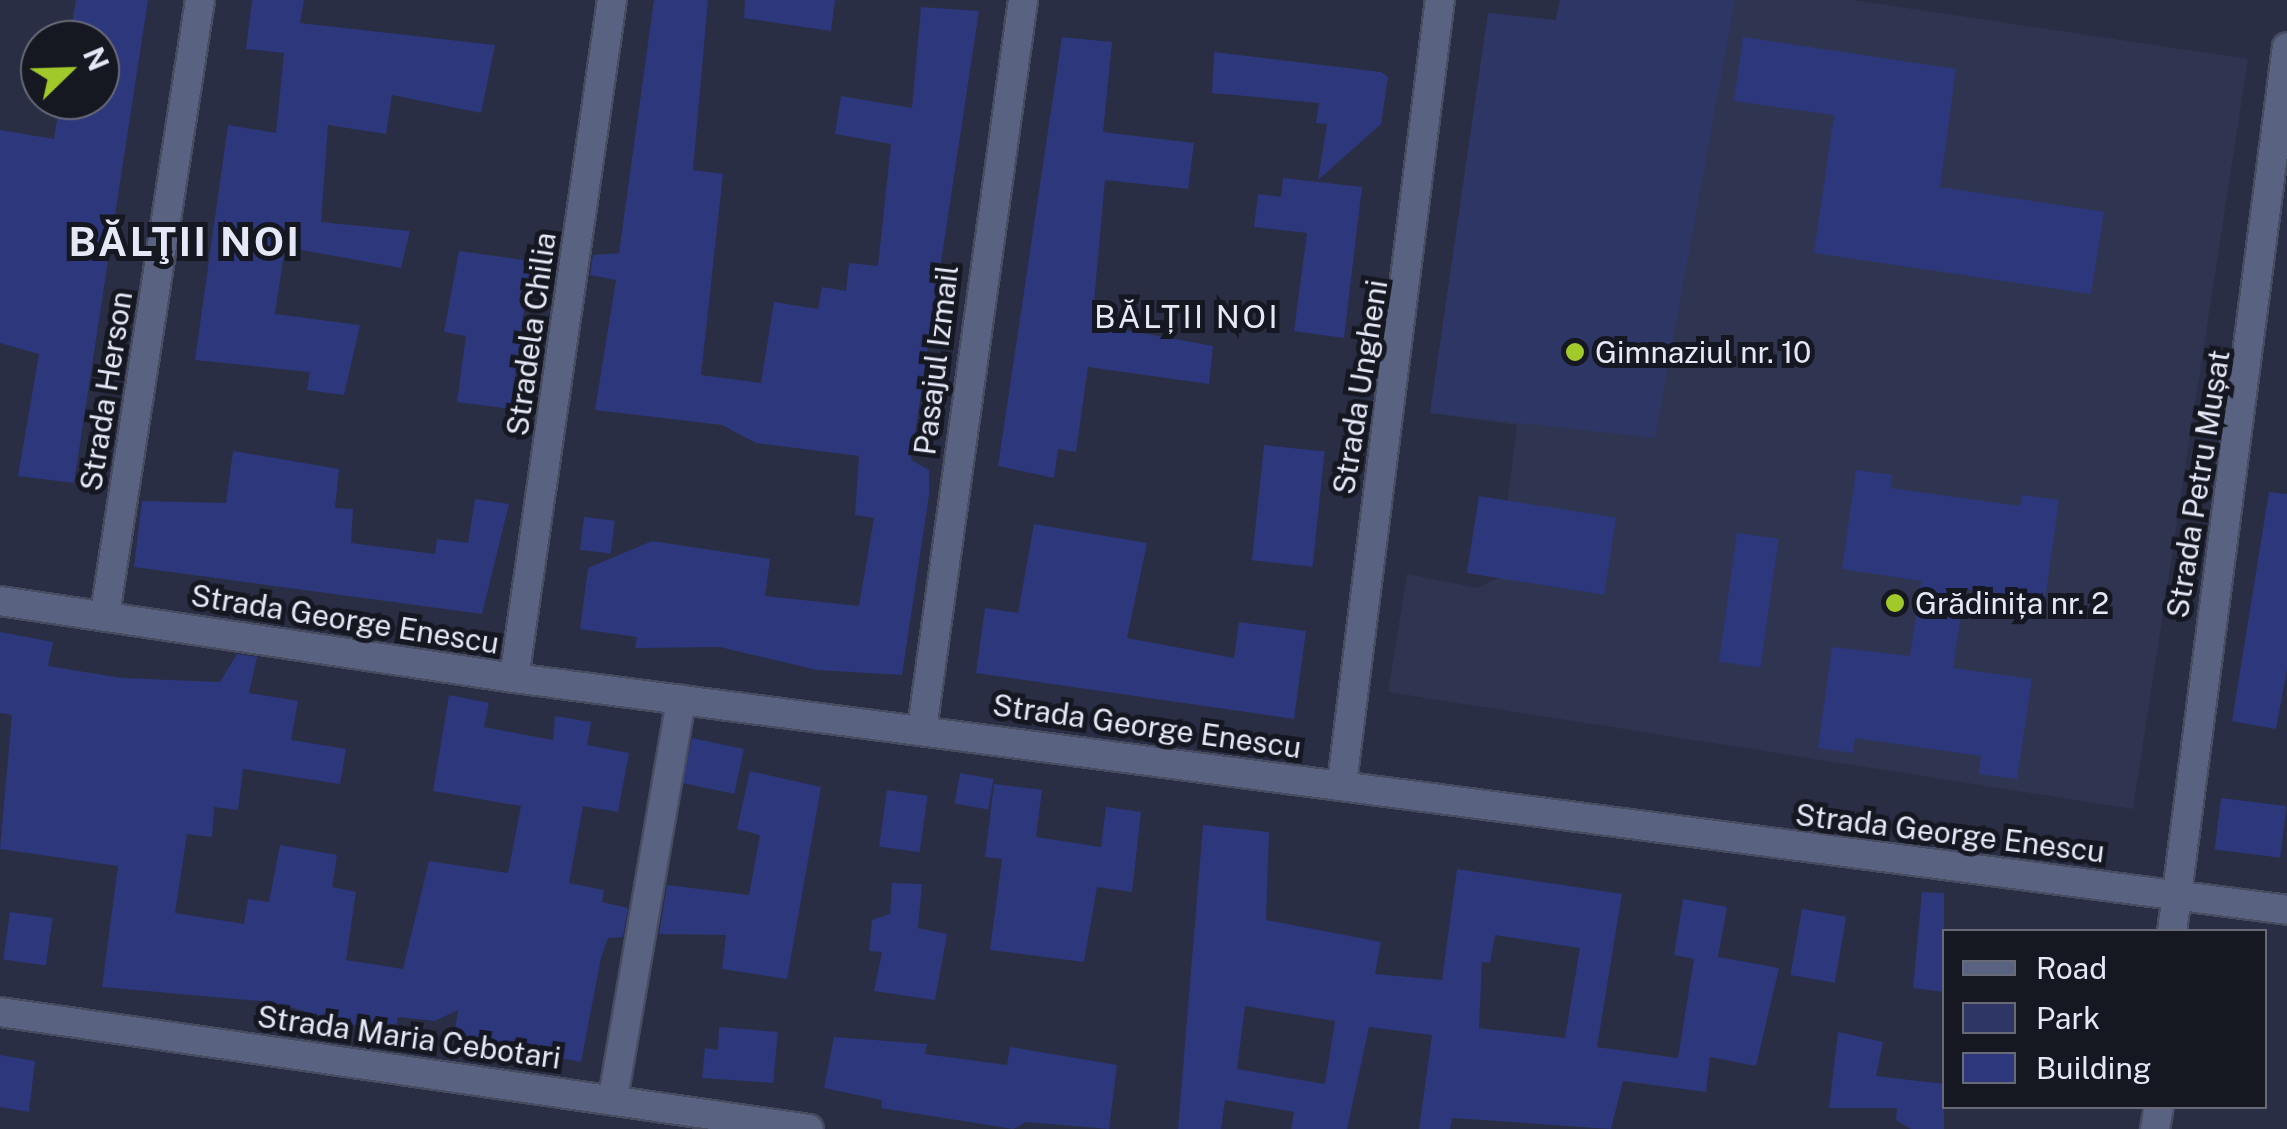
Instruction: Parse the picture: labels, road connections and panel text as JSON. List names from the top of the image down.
{
  "streets": {
    "street": [
      "Stradela Chilia",
      "Pasajul Izmail",
      "Strada Ungheni",
      "Strada Herson",
      "Strada Petru Mușat",
      "Strada George Enescu",
      "Strada Maria Cebotari"
    ]
  },
  "crossings": [
    ["Stradela Chilia", "Strada George Enescu"],
    ["Pasajul Izmail", "Strada George Enescu"],
    ["Strada Ungheni", "Strada George Enescu"],
    ["Strada Herson", "Strada George Enescu"],
    ["Strada Petru Mușat", "Strada George Enescu"]
  ],
  "districts": ["BĂLŢII NOI", "BĂLȚII NOI"],
  "places": ["Gimnaziul nr. 10", "Grădinița nr. 2"],
  "legend": ["Road", "Park", "Building"],
  "north": "top right"
}
